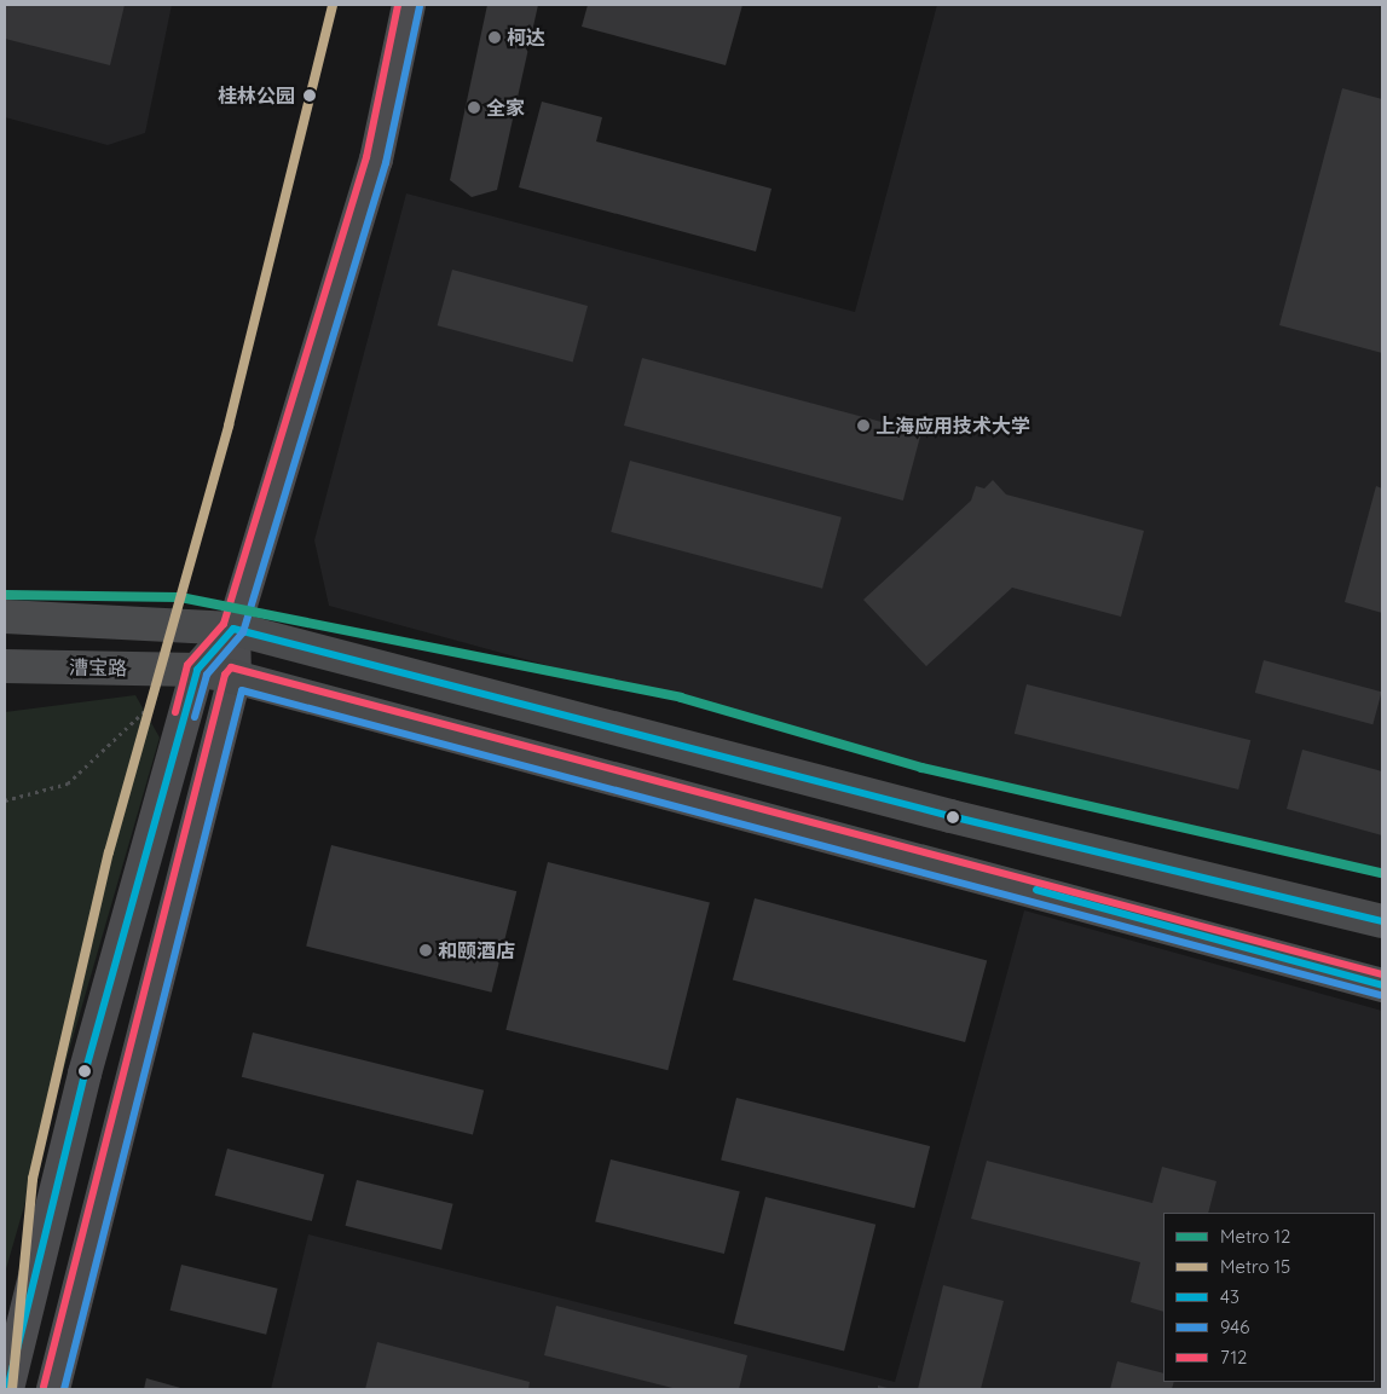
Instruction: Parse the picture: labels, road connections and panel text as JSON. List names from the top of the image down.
{
  "streets": {
    "main road": ["漕宝路"]
  },
  "places": [
    "柯达",
    "桂林公园",
    "全家",
    "上海应用技术大学",
    "和颐酒店"
  ],
  "lines": [
    "metro line 15",
    "transit line 712",
    "transit line 946",
    "metro line 12",
    "transit line 43"
  ],
  "legend": [
    "Metro 12",
    "Metro 15",
    "43",
    "946",
    "712"
  ]
}
